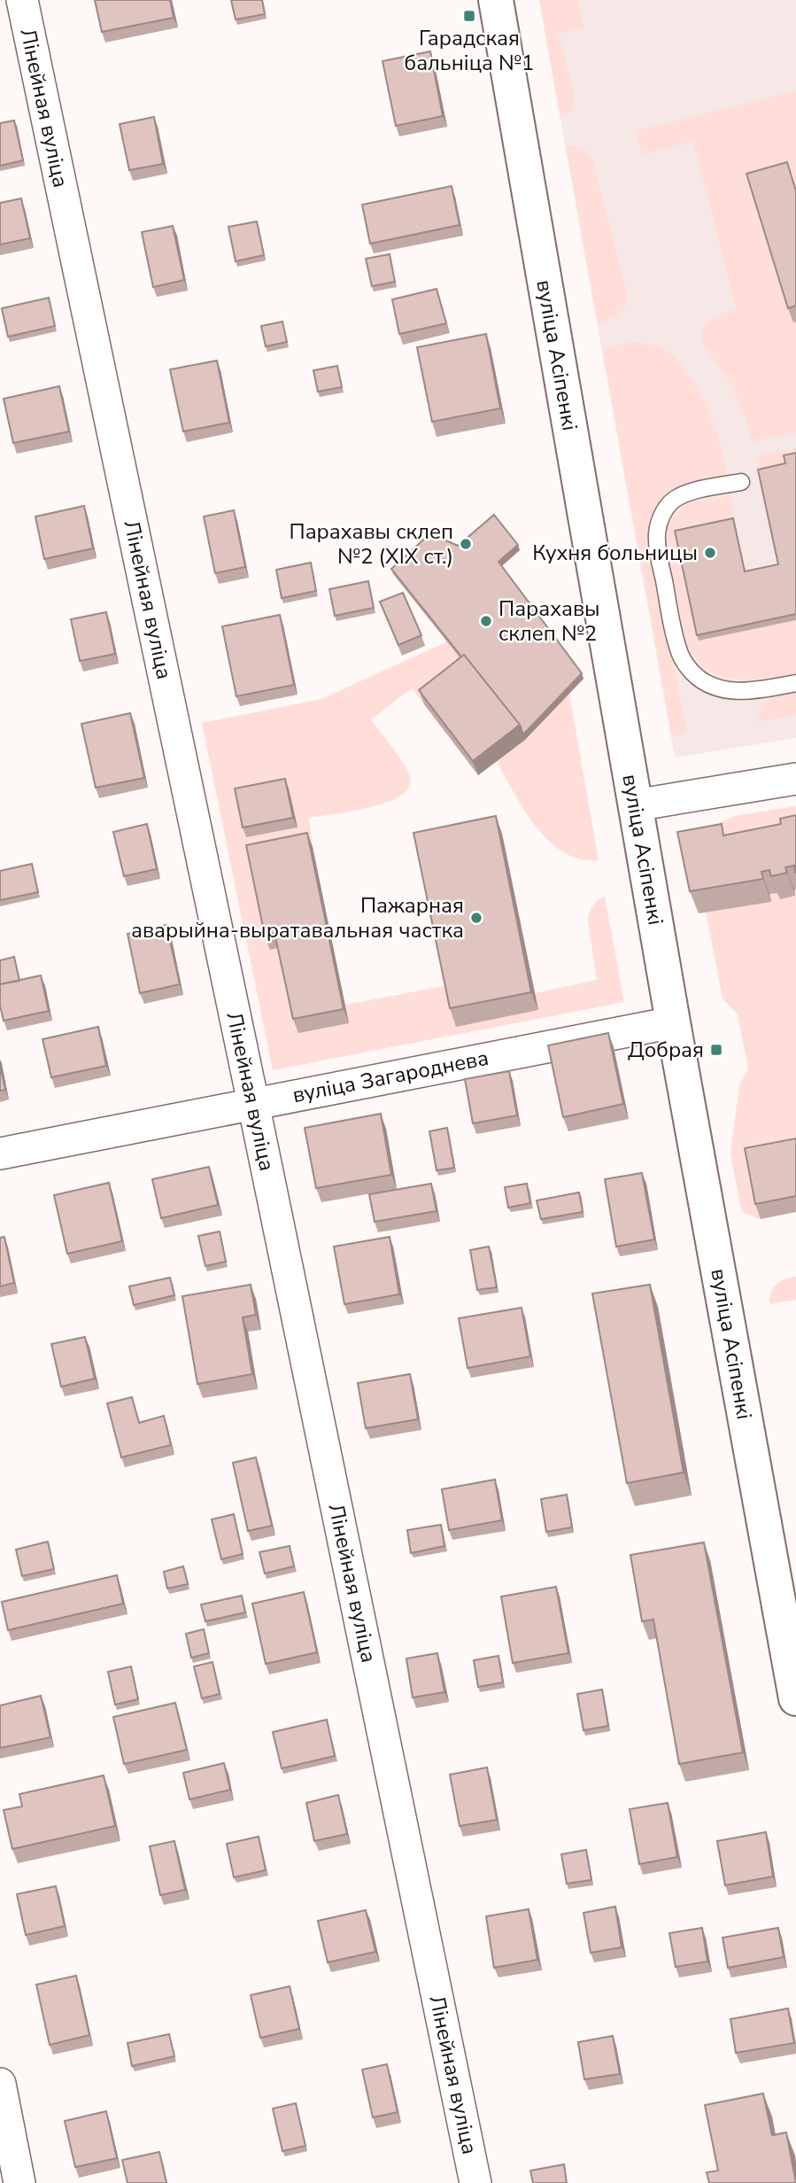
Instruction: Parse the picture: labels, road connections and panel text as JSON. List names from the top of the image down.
{
  "streets": {
    "main road": ["вуліца Асіпенкі"],
    "street": ["Лінейная вуліца", "вуліца Загароднева"]
  },
  "crossings": [
    ["Лінейная вуліца", "вуліца Загароднева"],
    ["вуліца Асіпенкі", "вуліца Загароднева"]
  ],
  "places": {
    "transit": ["Гарадская бальніца №1", "Добрая"],
    "other": [
      "Парахавы склеп №2 (XIX ст.)",
      "Кухня больницы",
      "Парахавы склеп №2",
      "Пажарная аварыйна-выратавальная частка"
    ]
  }
}
